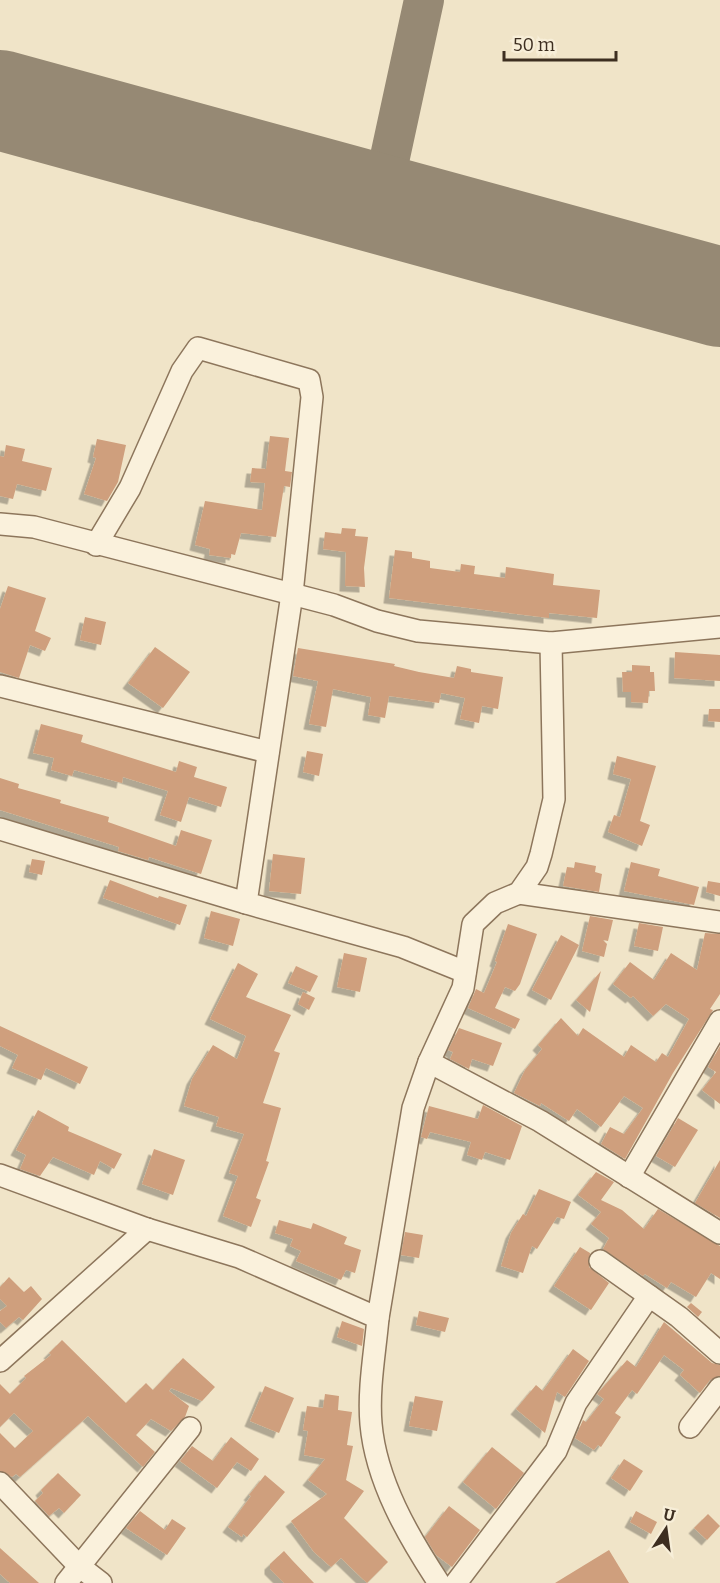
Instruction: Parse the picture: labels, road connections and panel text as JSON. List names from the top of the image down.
{
  "scale_bar": "50 m",
  "north": "top"
}
